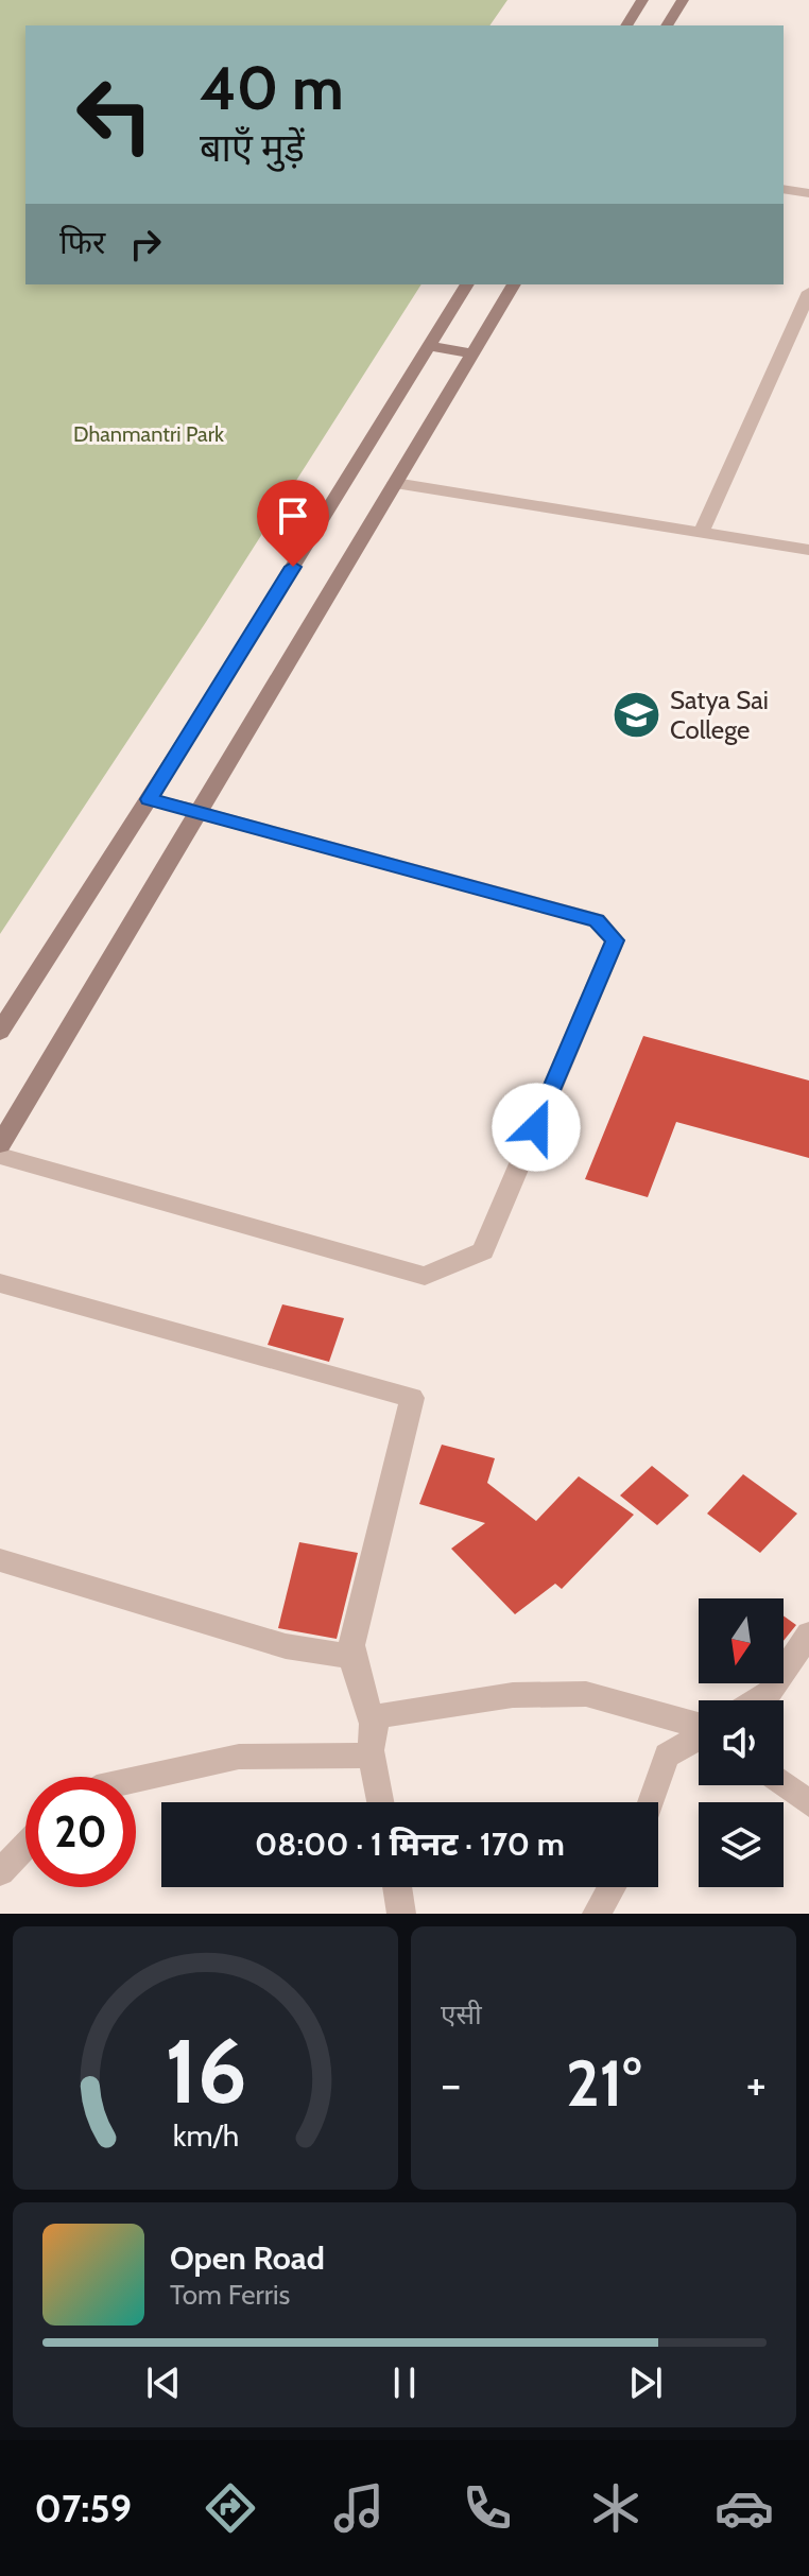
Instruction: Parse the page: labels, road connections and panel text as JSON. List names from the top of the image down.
{
  "parks": ["Dhanmantri Park"],
  "places": {
    "school or university": ["Satya Sai College"]
  },
  "north": "bottom",
  "page": {
    "turn": ["40 m", "बाएँ मुड़ें"],
    "then": "फिर",
    "limit": "20",
    "trip": "08:00 · 1 मिनट · 170 m",
    "tile": "एसी",
    "heat": ["−", "21°", "+"],
    "song": ["Open Road", "Tom Ferris"],
    "tabs": "07:59",
    "gauge": ["16", "km/h"]
  }
}
